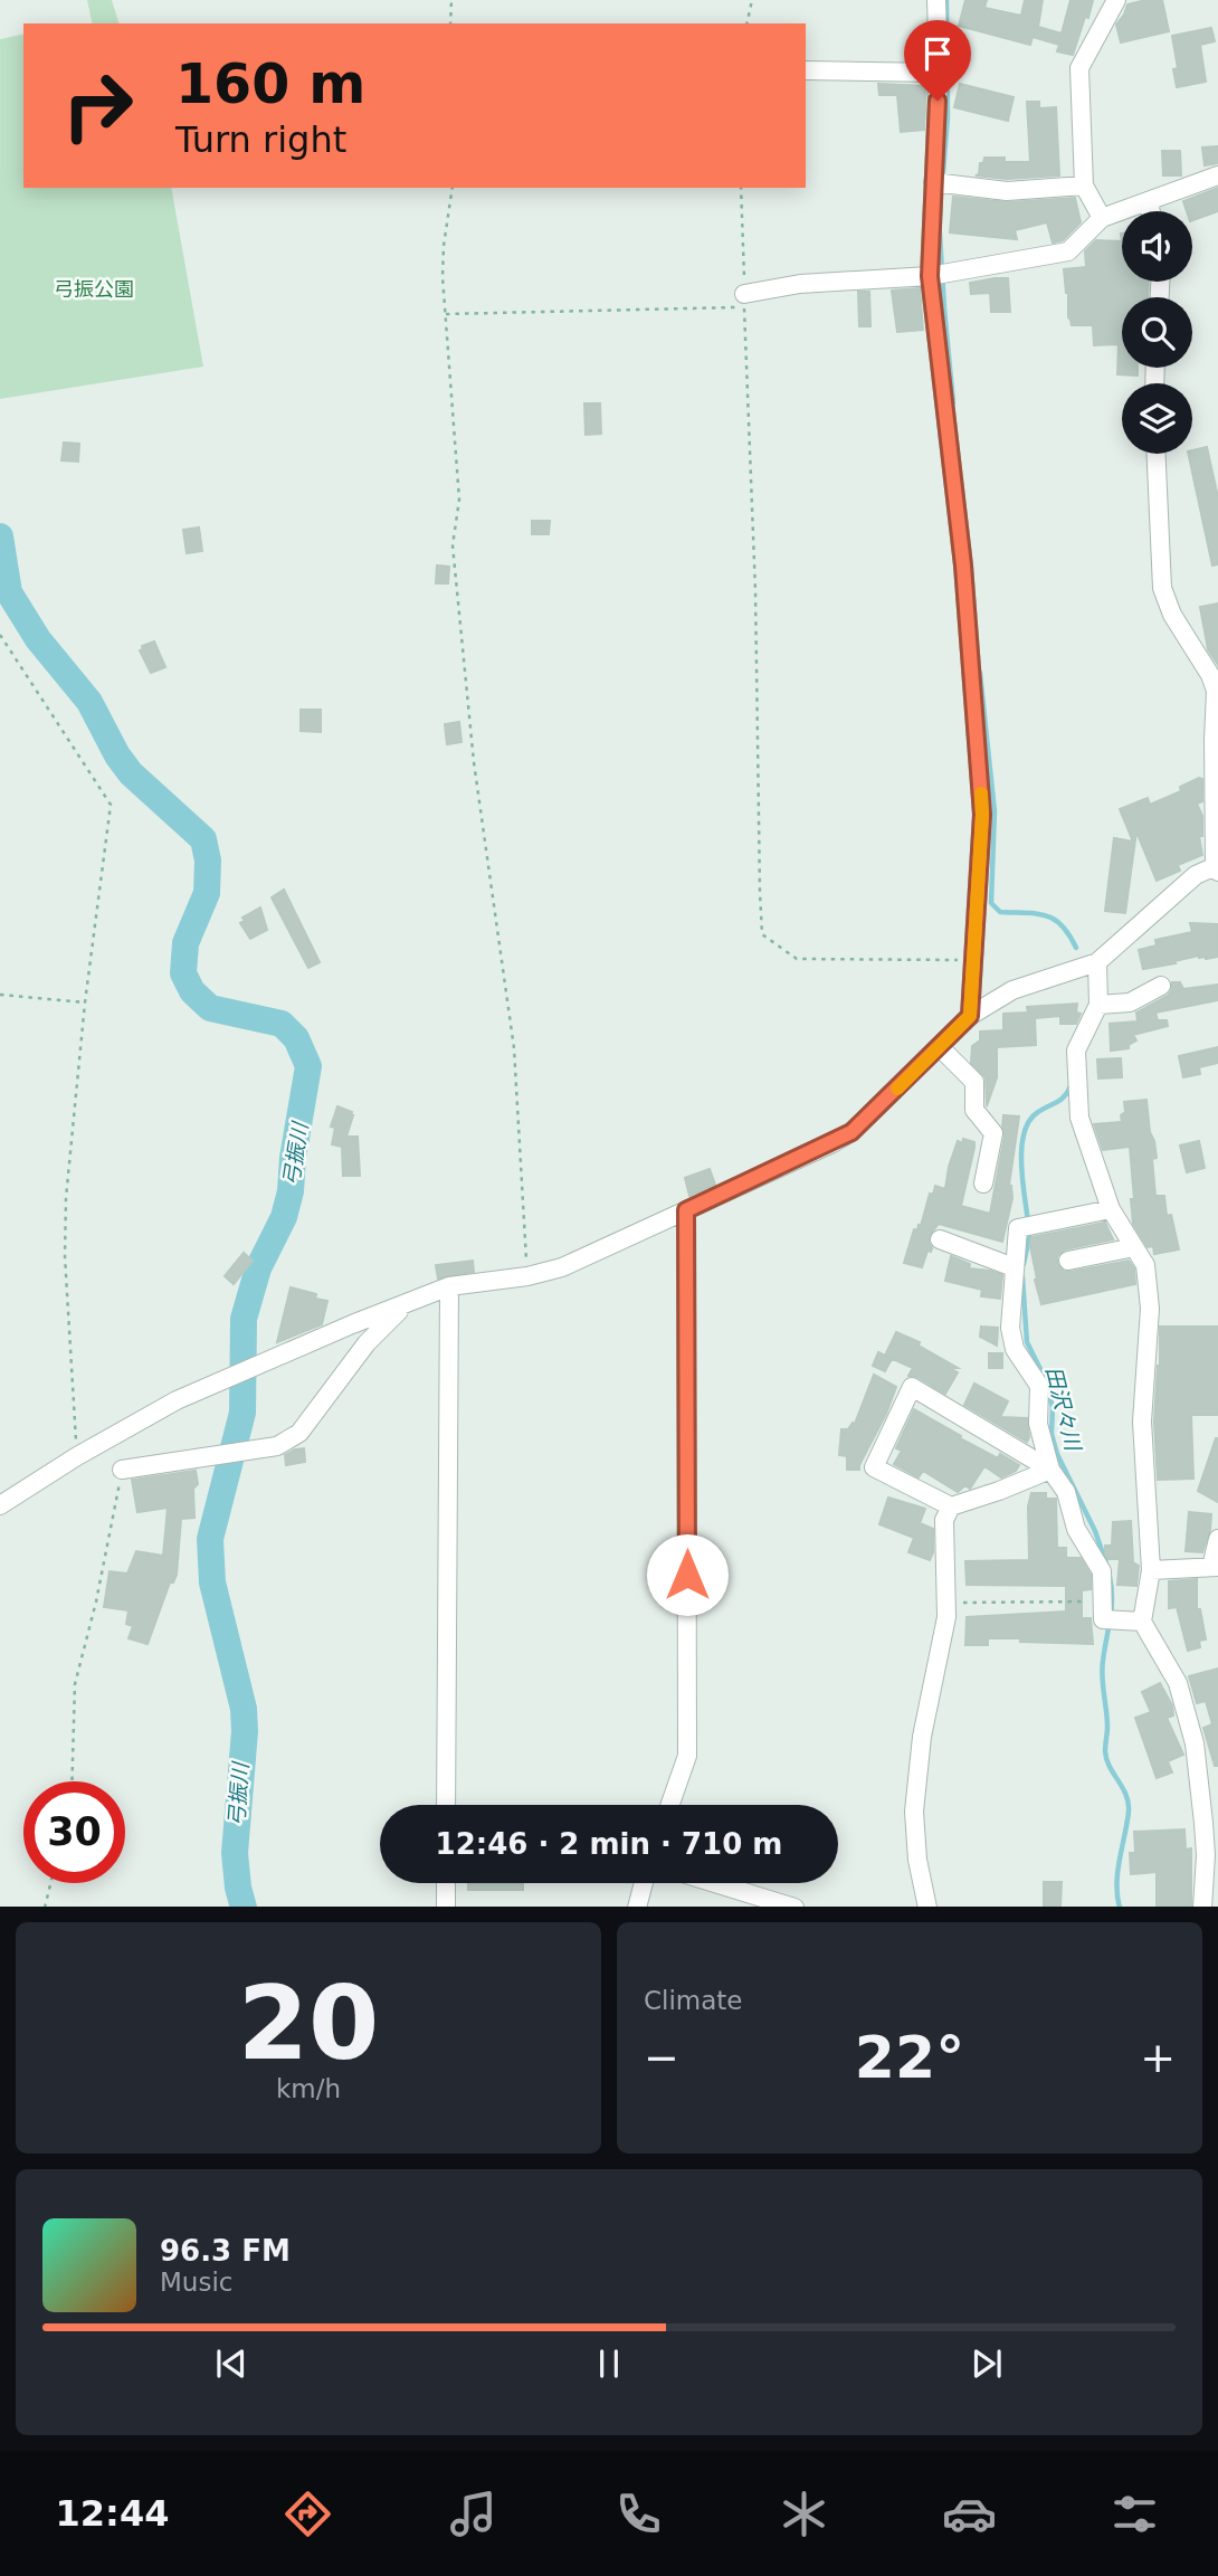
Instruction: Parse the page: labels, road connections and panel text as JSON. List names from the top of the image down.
{
  "water": ["弓振川", "田沢々川"],
  "parks": ["弓振公園"],
  "page": {
    "turn": ["160 m", "Turn right"],
    "limit": "30",
    "trip": "12:46 · 2 min · 710 m",
    "tile": [
      ["20", "km/h"],
      "Climate"
    ],
    "heat": ["−", "22°", "+"],
    "song": ["96.3 FM", "Music"],
    "tabs": "12:44"
  }
}
